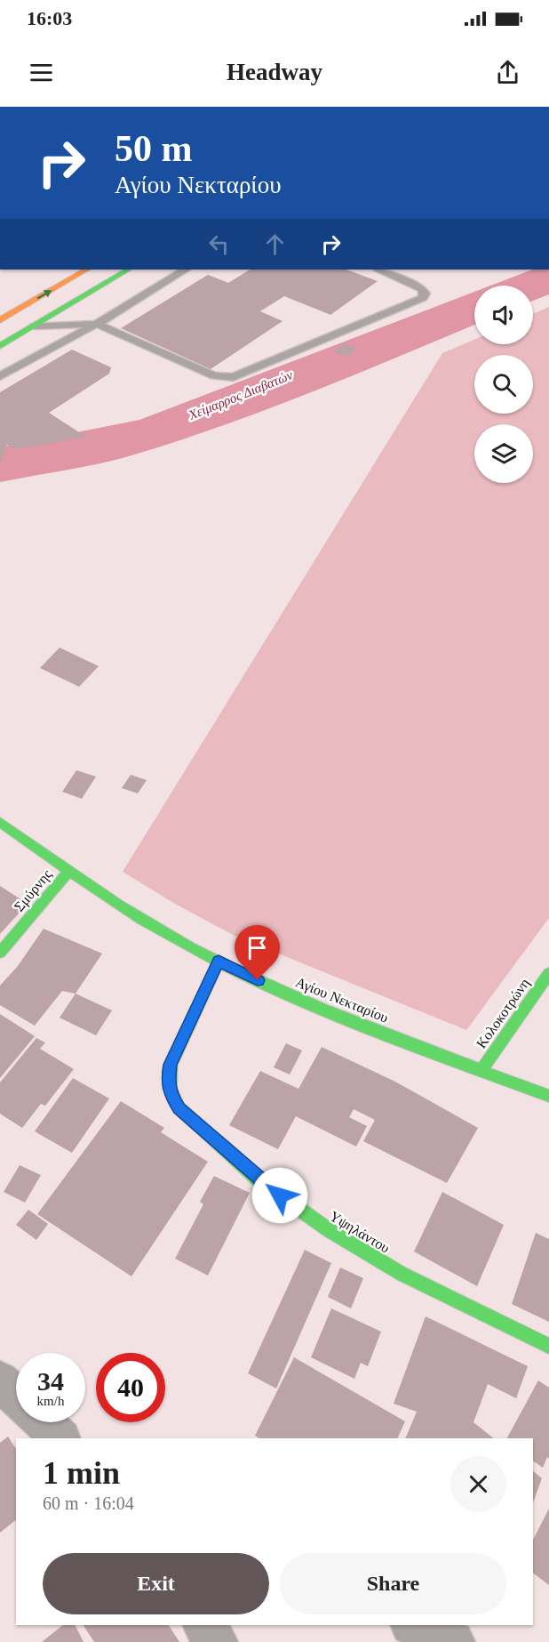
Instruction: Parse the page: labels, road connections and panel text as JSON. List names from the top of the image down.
{
  "streets": {
    "main road": [
      "Σμύρνης",
      "Αγίου Νεκταρίου",
      "Κολοκοτρώνη",
      "Υψηλάντου"
    ]
  },
  "crossings": [
    ["Σμύρνης", "Αγίου Νεκταρίου"],
    ["Αγίου Νεκταρίου", "Κολοκοτρώνη"],
    ["Αγίου Νεκταρίου", "Υψηλάντου"]
  ],
  "water": ["Χείμαρρος Διαβατών"],
  "page": {
    "status": "16:03",
    "header": "Headway",
    "turn": ["50 m", "Αγίου Νεκταρίου"],
    "speed": "34 km/h",
    "limit": "40",
    "heading": ["1 min", "60 m · 16:04"],
    "buttons": ["Exit", "Share"]
  }
}
